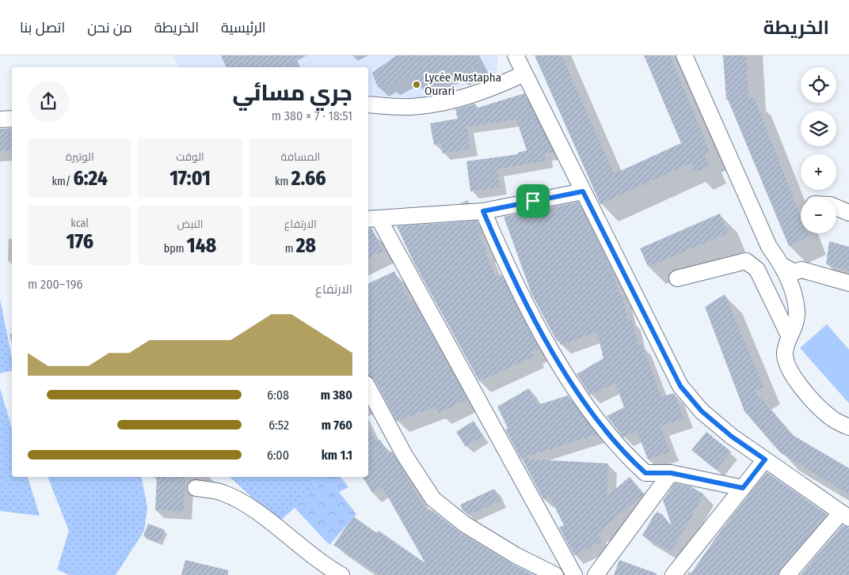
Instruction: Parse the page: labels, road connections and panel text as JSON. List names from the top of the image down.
{
  "places": ["Lycée Mustapha Ourari"],
  "page": {
    "header": "الخريطة",
    "nav": [
      "الرئيسية",
      "الخريطة",
      "من نحن",
      "اتصل بنا"
    ],
    "map_buttons": ["+", "−"],
    "heading": ["جري مسائي", "18:51 · 7 × 380 m"],
    "stats": [
      ["المسافة", "2.66 km"],
      ["الوقت", "17:01"],
      ["الوتيرة", "6:24 /km"],
      ["الارتفاع", "28 m"],
      ["النبض", "148 bpm"],
      ["kcal", "176"]
    ],
    "chart": ["الارتفاع", "196–200 m"],
    "list": [
      {
        "name": "380 m",
        "note": "6:08"
      },
      {
        "name": "760 m",
        "note": "6:52"
      },
      {
        "name": "1.1 km",
        "note": "6:00"
      }
    ]
  }
}
